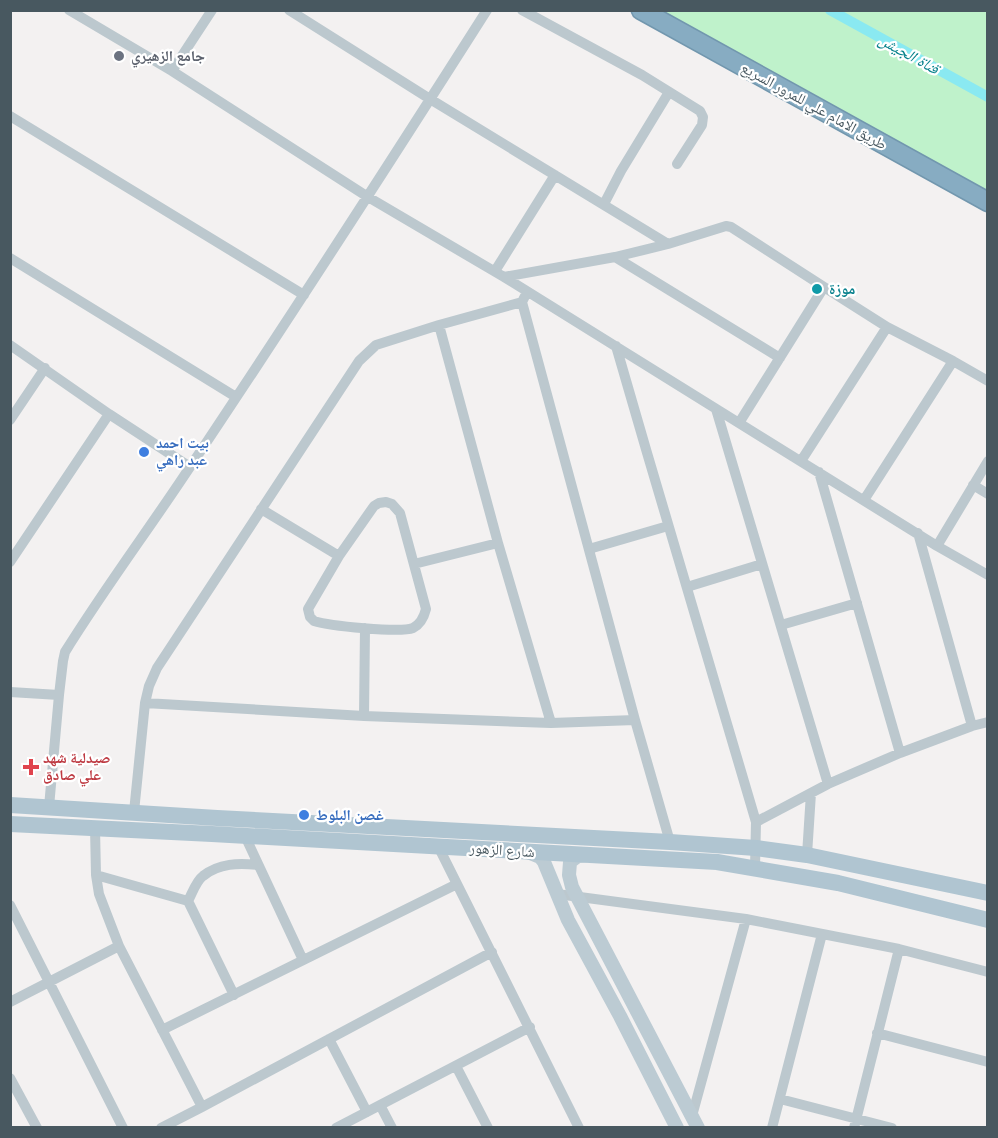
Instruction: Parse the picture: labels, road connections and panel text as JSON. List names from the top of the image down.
{
  "streets": {
    "highway": ["طريق الامام علي للمرور السريع"],
    "main road": ["شارع الزهور"]
  },
  "water": ["قناة الجيش"],
  "places": {
    "other": [
      "جامع الزهيري",
      "موزة",
      "بيت احمد عبد راهي",
      "غصن البلوط"
    ],
    "health": ["صيدلية شهد علي صادق"]
  }
}
